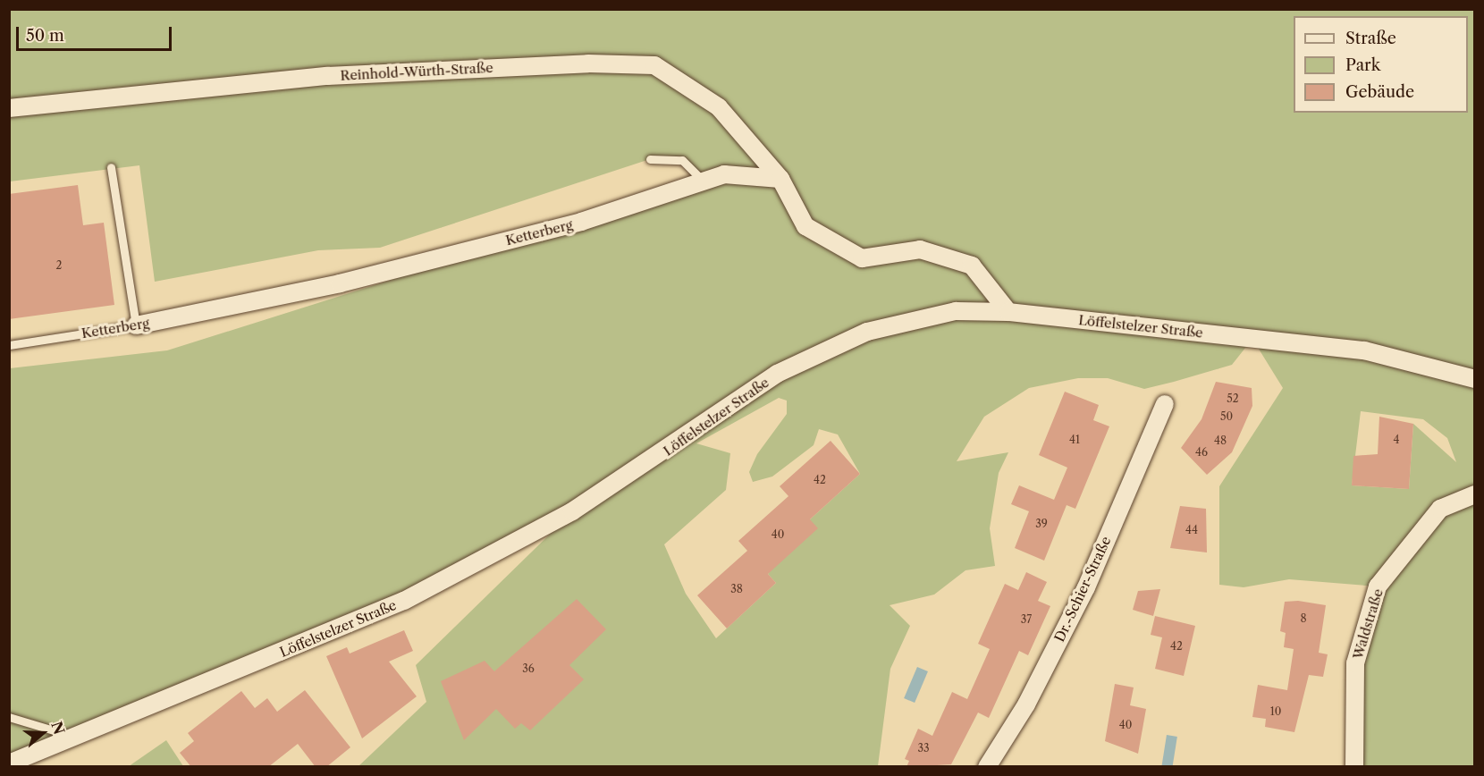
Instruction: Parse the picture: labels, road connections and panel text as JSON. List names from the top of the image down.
{
  "streets": {
    "street": [
      "Reinhold-Würth-Straße",
      "Ketterberg",
      "Löffelstelzer Straße",
      "Dr.-Schier-Straße",
      "Waldstraße"
    ]
  },
  "crossings": [
    ["Reinhold-Würth-Straße", "Ketterberg"]
  ],
  "house_numbers": [
    "2",
    "52",
    "50",
    "41",
    "4",
    "48",
    "46",
    "42",
    "39",
    "44",
    "40",
    "38",
    "8",
    "37",
    "42",
    "36",
    "10",
    "40",
    "33"
  ],
  "legend": ["Straße", "Park", "Gebäude"],
  "scale_bar": "50 m",
  "north": "right"
}
